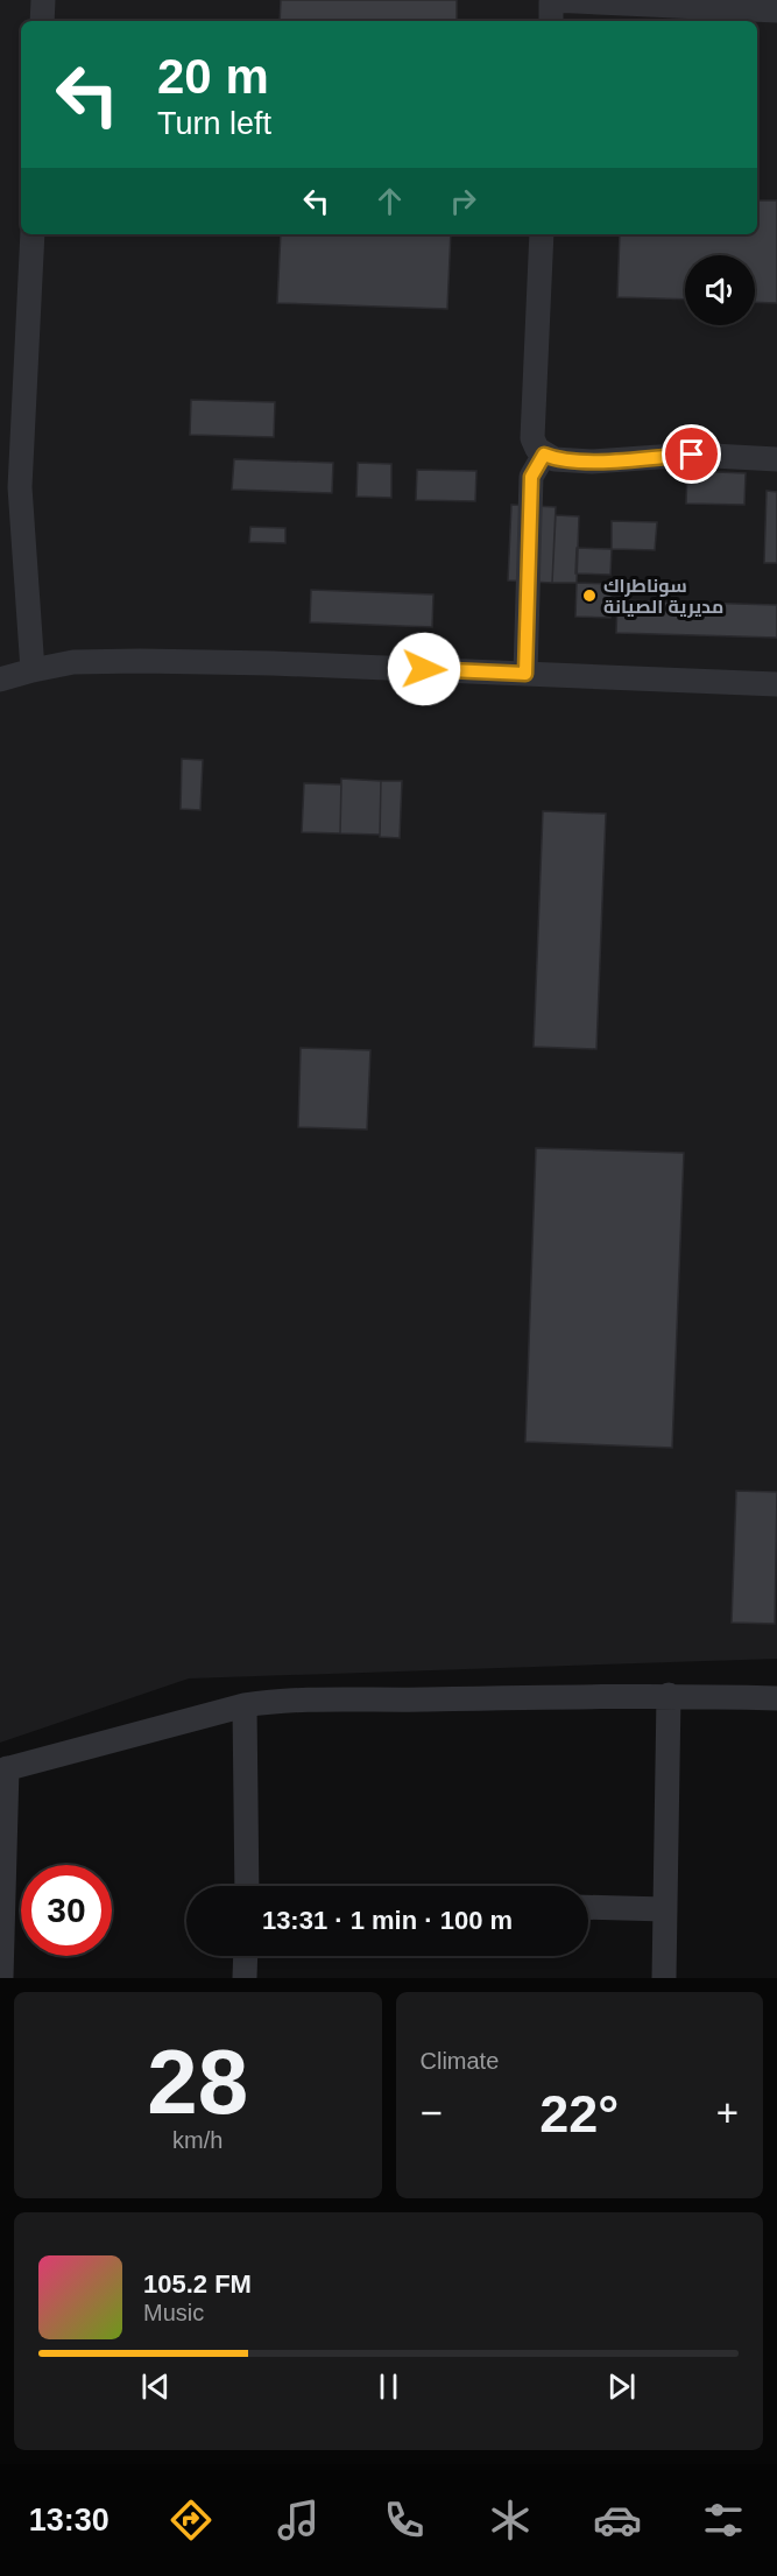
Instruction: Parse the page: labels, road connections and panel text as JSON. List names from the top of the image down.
{
  "places": ["سوناطراك مديرية الصيانة"],
  "page": {
    "turn": ["20 m", "Turn left"],
    "limit": "30",
    "trip": "13:31 · 1 min · 100 m",
    "tile": [
      ["28", "km/h"],
      "Climate"
    ],
    "heat": ["−", "22°", "+"],
    "song": ["105.2 FM", "Music"],
    "tabs": "13:30"
  }
}
